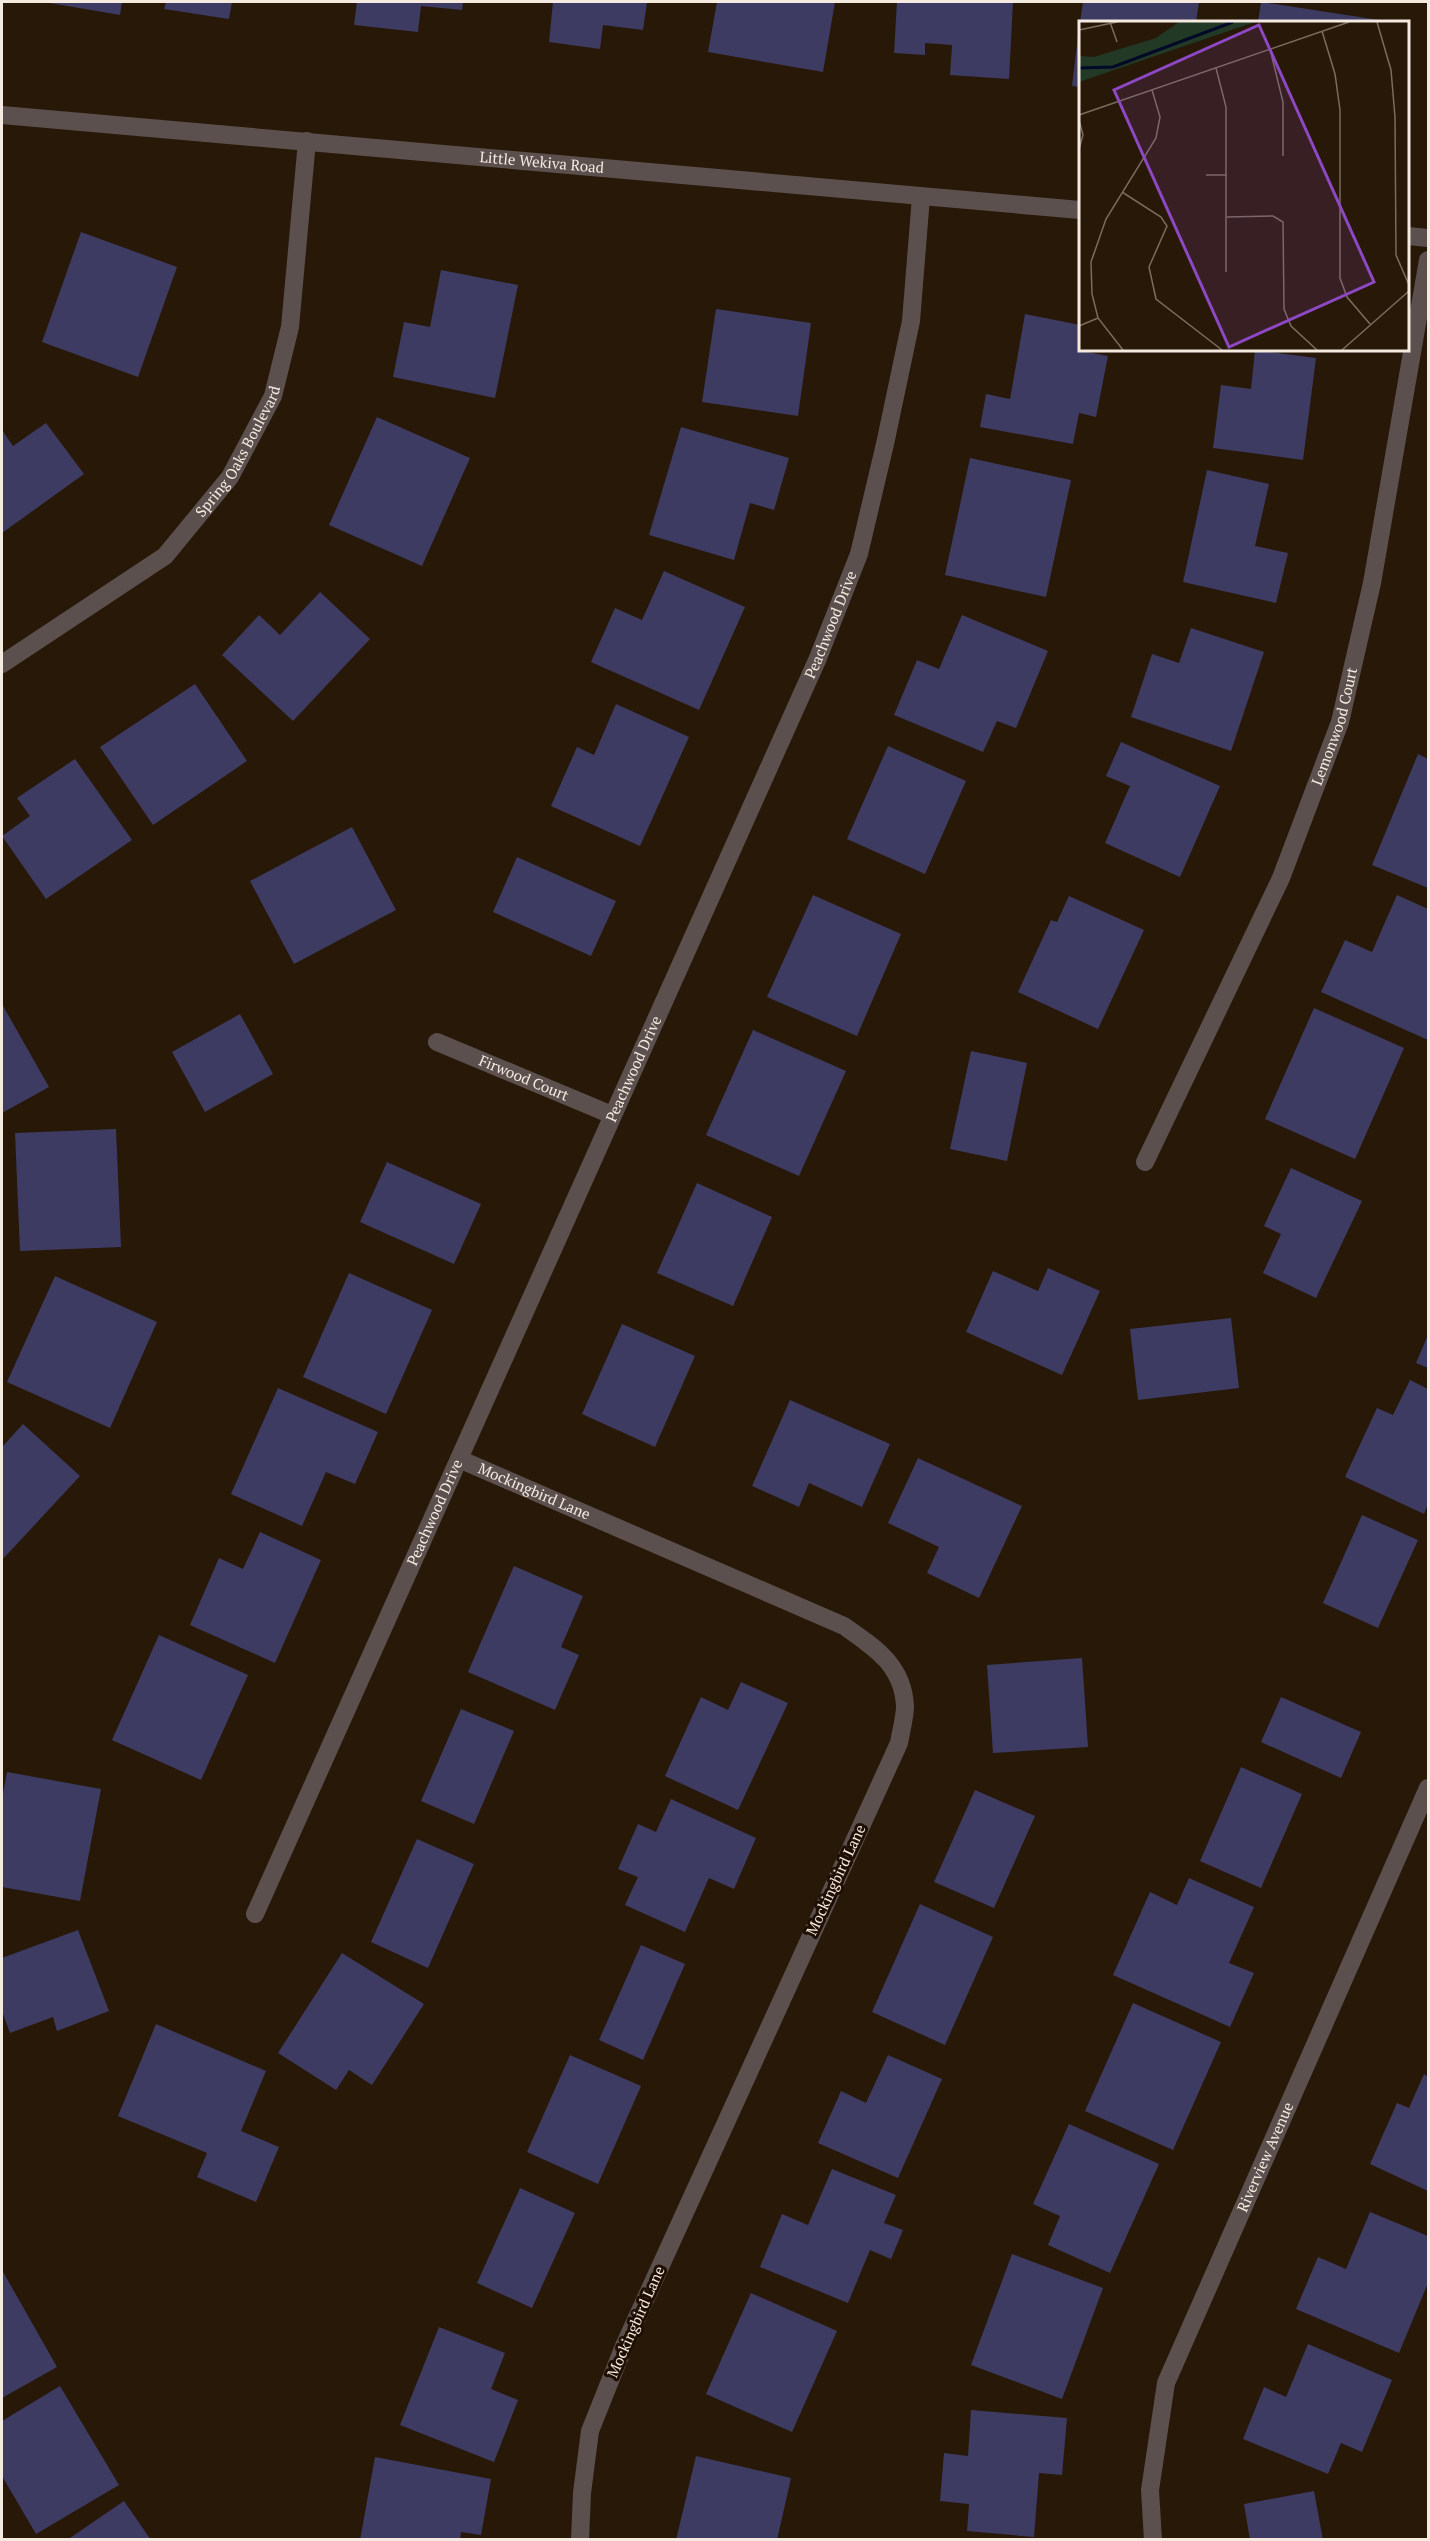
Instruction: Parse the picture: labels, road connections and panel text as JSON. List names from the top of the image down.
{
  "streets": {
    "street": [
      "Little Wekiva Road",
      "Spring Oaks Boulevard",
      "Peachwood Drive",
      "Lemonwood Court",
      "Firwood Court",
      "Mockingbird Lane",
      "Riverview Avenue"
    ]
  },
  "crossings": [
    ["Little Wekiva Road", "Spring Oaks Boulevard"],
    ["Little Wekiva Road", "Peachwood Drive"],
    ["Peachwood Drive", "Firwood Court"],
    ["Peachwood Drive", "Mockingbird Lane"]
  ]
}
